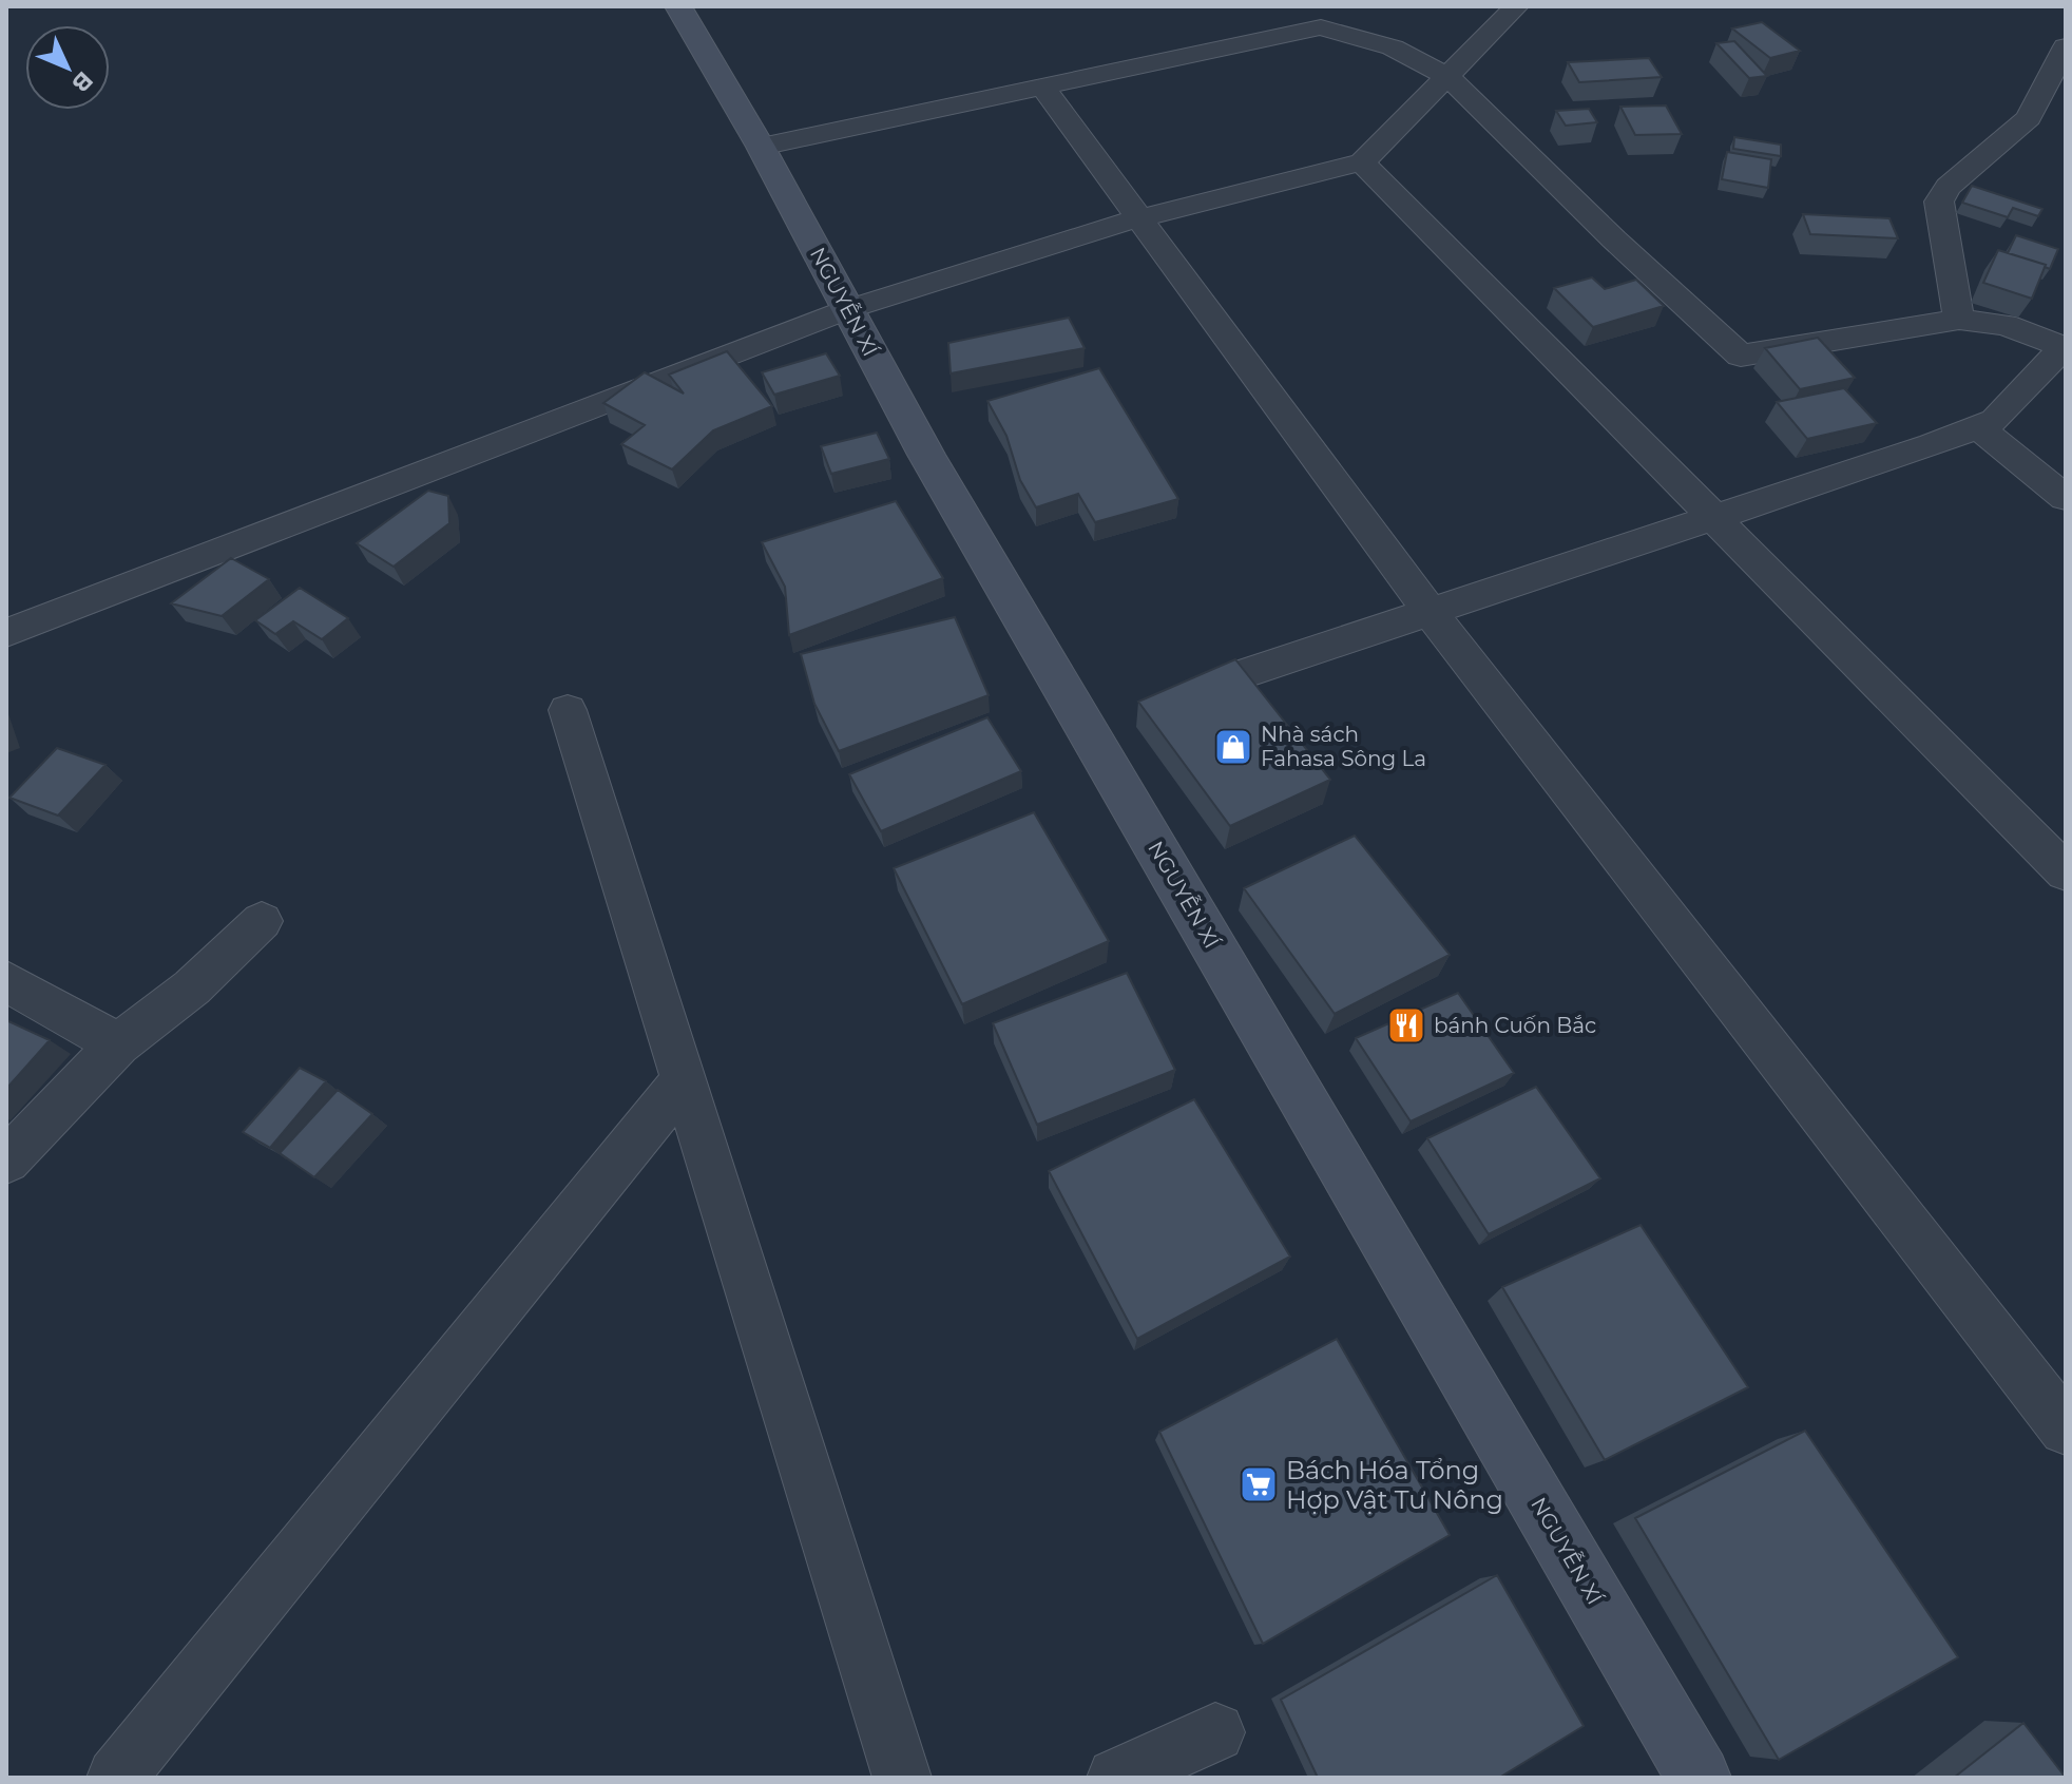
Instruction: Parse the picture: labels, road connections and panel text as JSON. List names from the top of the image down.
{
  "streets": {
    "street": ["NGUYỄN XÍ"]
  },
  "places": {
    "shop": ["Nhà sách Fahasa Sông La"],
    "restaurant": ["bánh Cuốn Bắc"],
    "supermarket": ["Bách Hóa Tổng Hợp Vật Tư Nông"]
  },
  "north": "bottom right"
}
